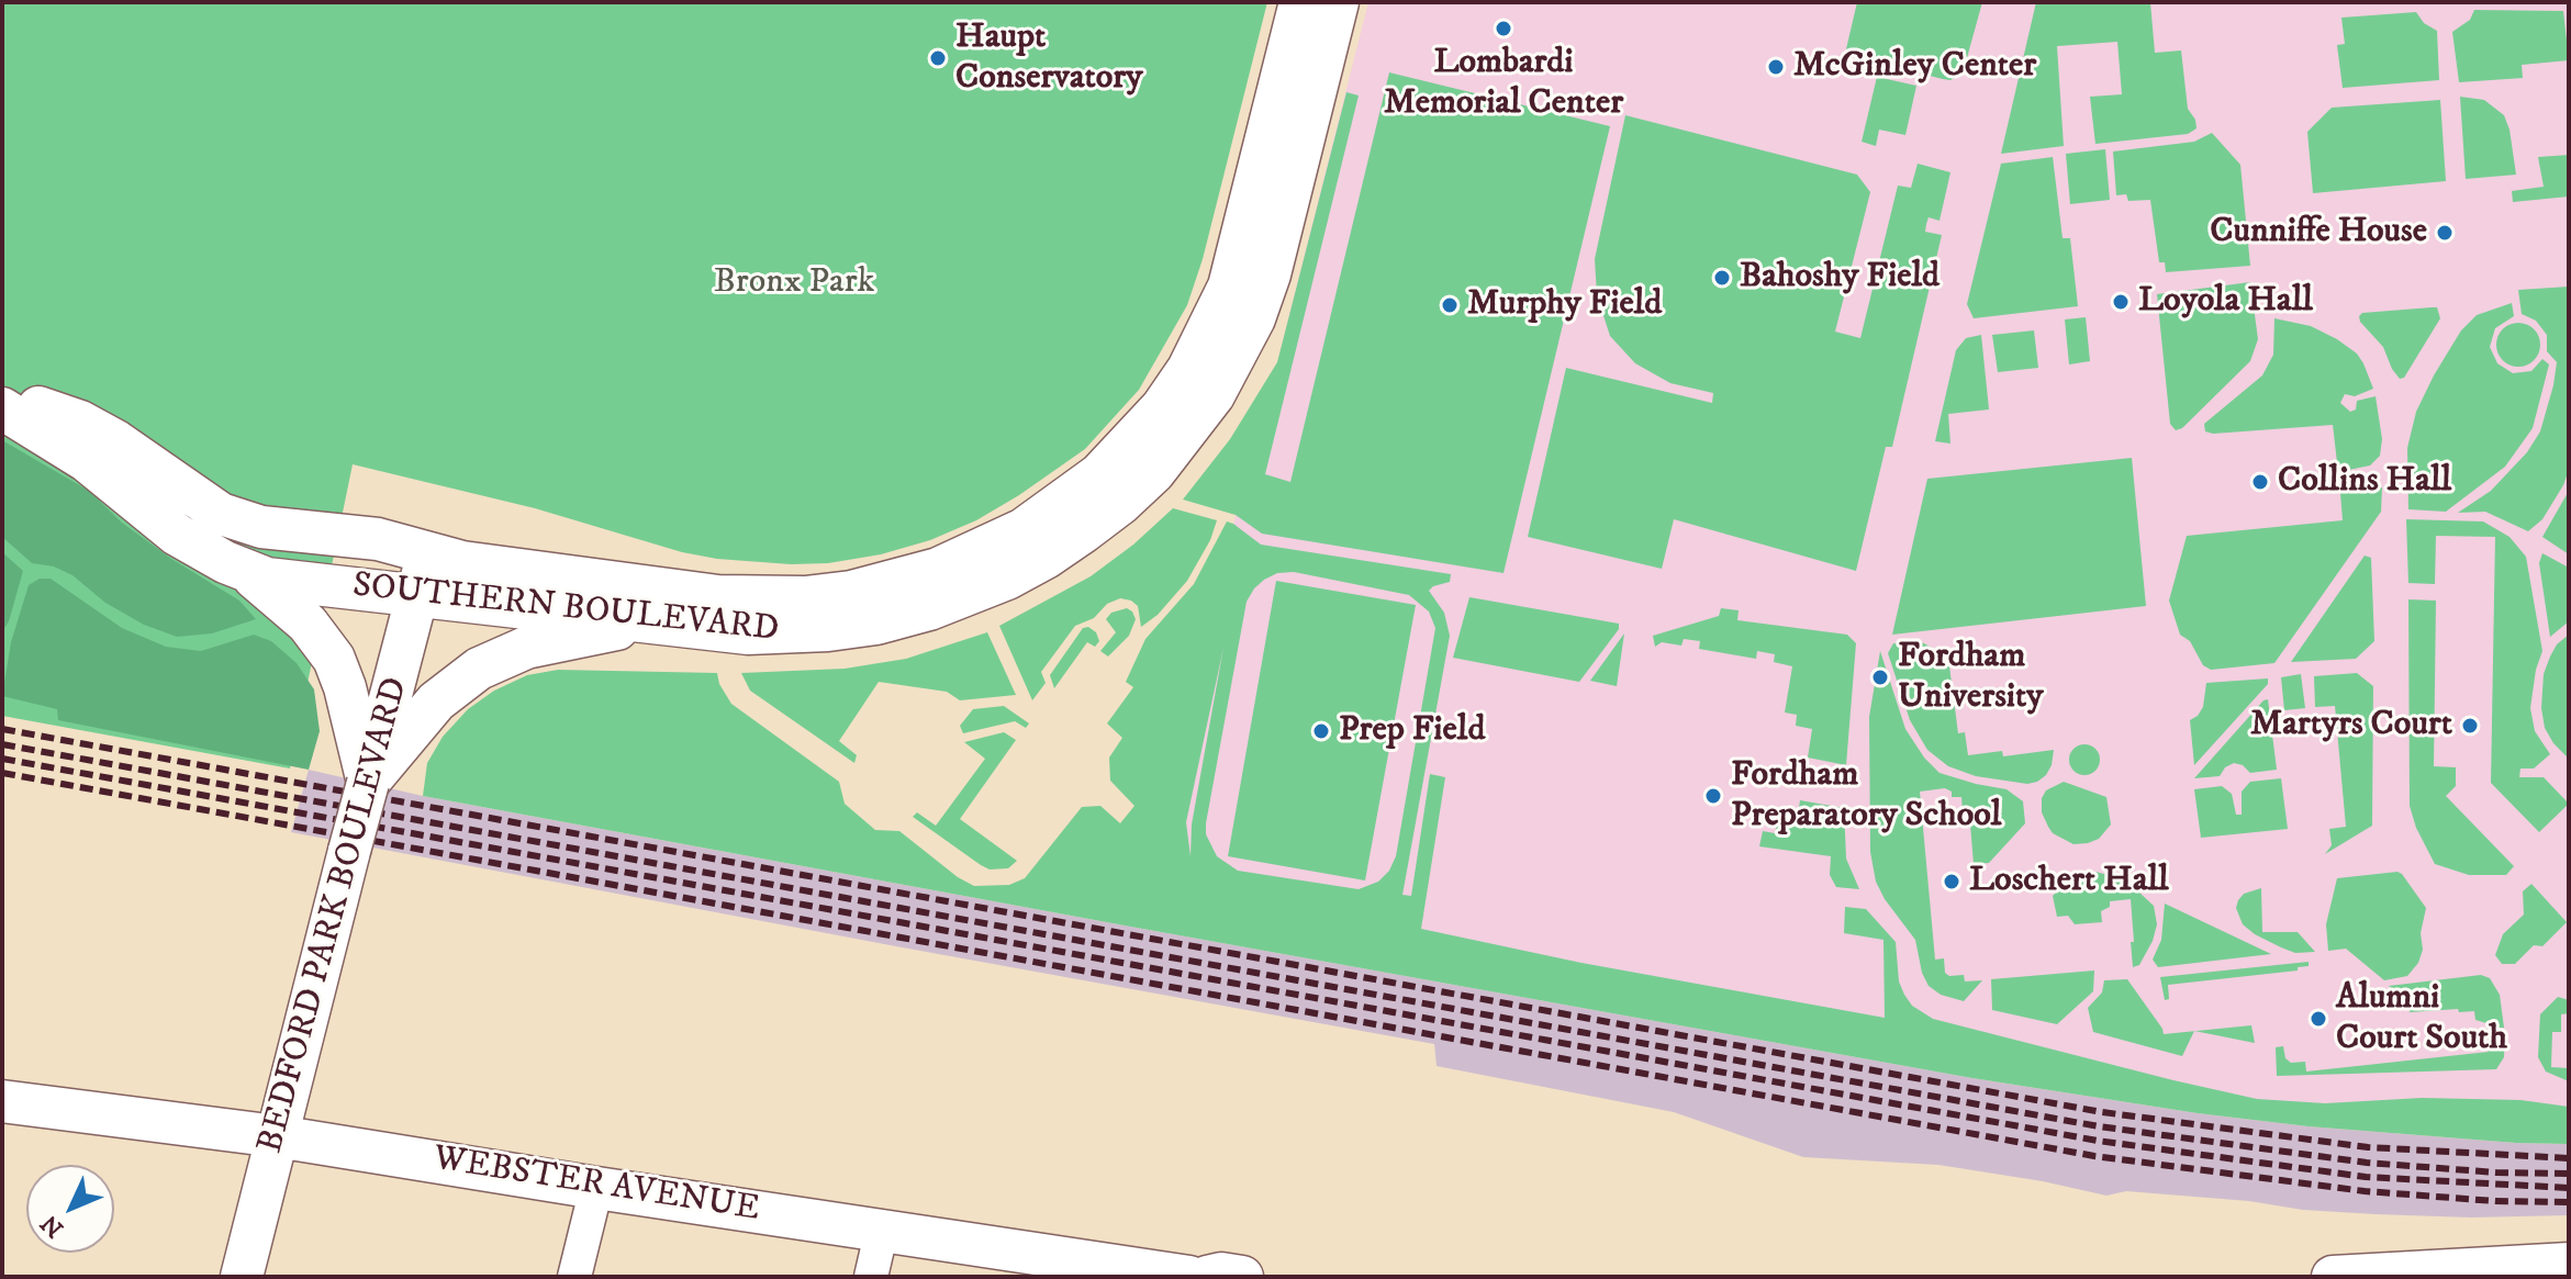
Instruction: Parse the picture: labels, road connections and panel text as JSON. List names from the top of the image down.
{
  "streets": {
    "main road": ["SOUTHERN BOULEVARD", "BEDFORD PARK BOULEVARD", "WEBSTER AVENUE"]
  },
  "crossings": [
    ["SOUTHERN BOULEVARD", "BEDFORD PARK BOULEVARD"],
    ["BEDFORD PARK BOULEVARD", "WEBSTER AVENUE"]
  ],
  "parks": ["Bronx Park"],
  "places": [
    "Lombardi Memorial Center",
    "Haupt Conservatory",
    "McGinley Center",
    "Cunniffe House",
    "Bahoshy Field",
    "Loyola Hall",
    "Murphy Field",
    "Collins Hall",
    "Fordham University",
    "Martyrs Court",
    "Prep Field",
    "Fordham Preparatory School",
    "Loschert Hall",
    "Alumni Court South"
  ],
  "north": "bottom left"
}
